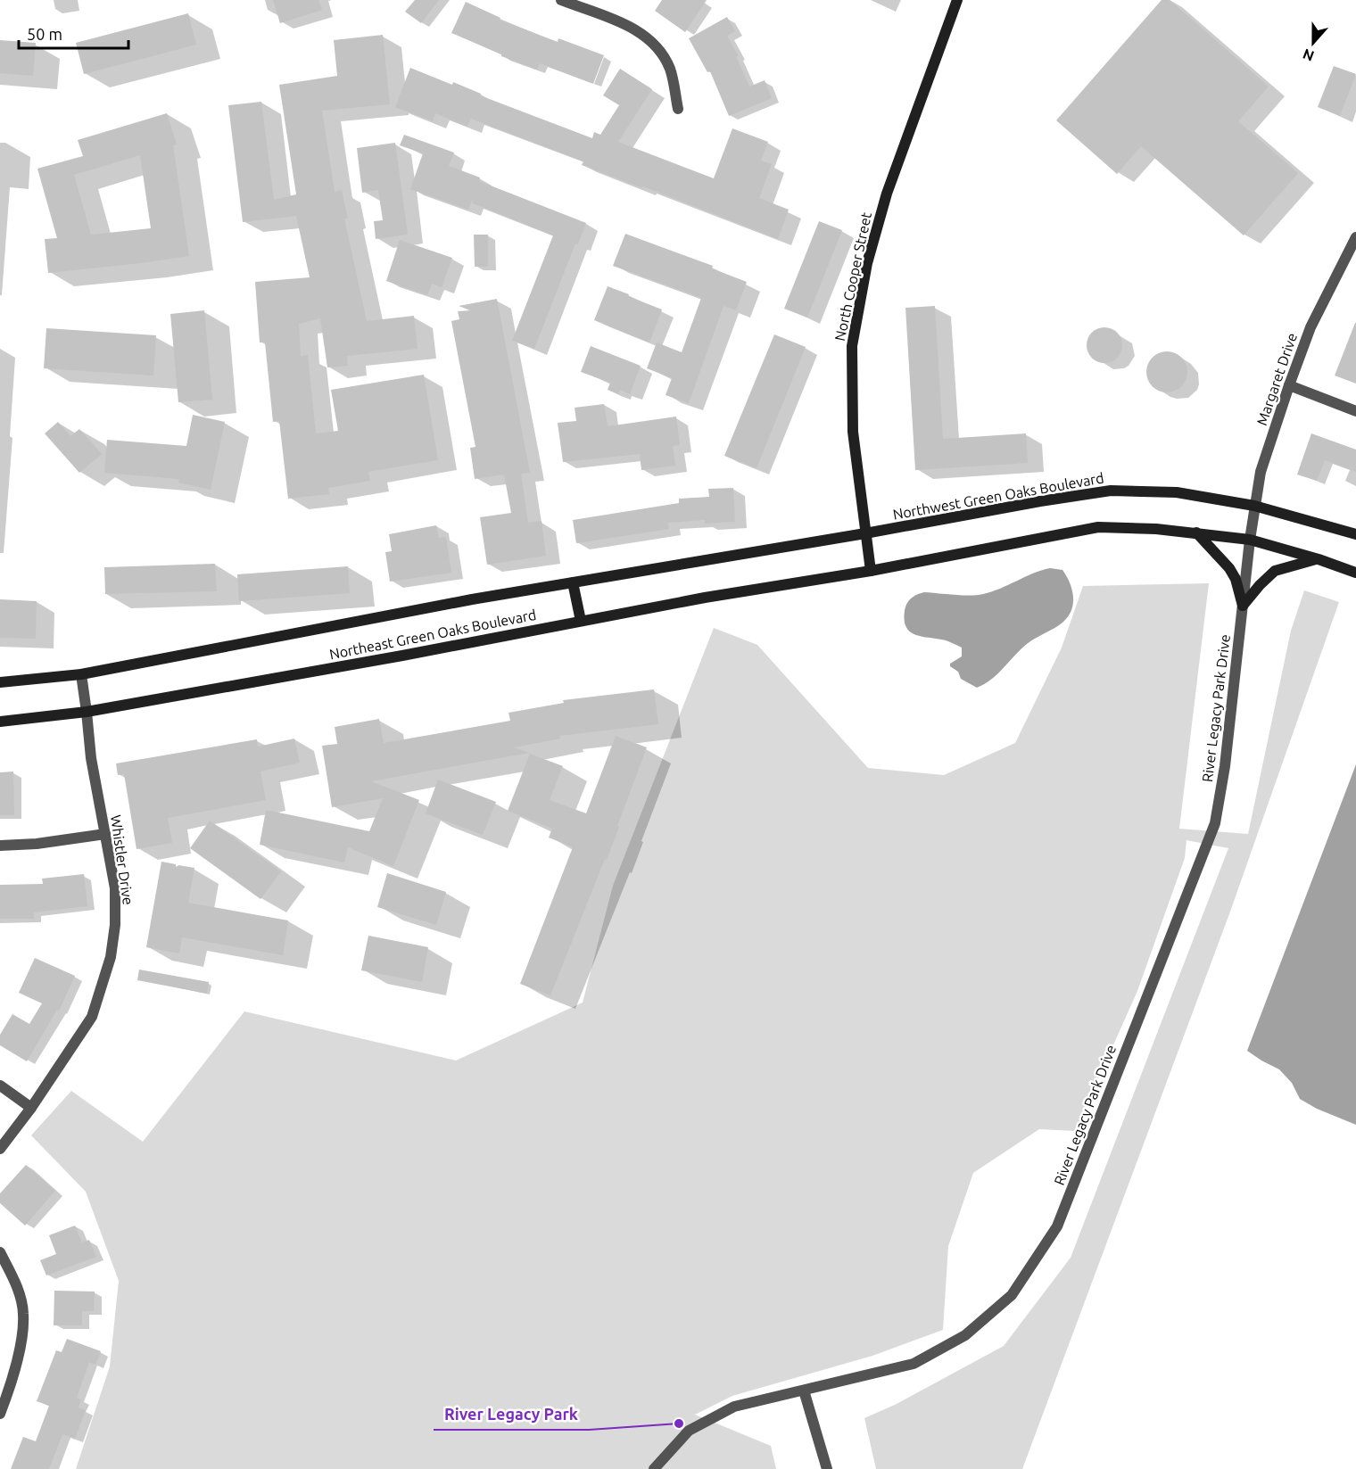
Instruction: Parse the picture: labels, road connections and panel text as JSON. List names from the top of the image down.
{
  "streets": {
    "main road": ["North Cooper Street", "Northwest Green Oaks Boulevard", "Northeast Green Oaks Boulevard"],
    "street": ["Margaret Drive", "River Legacy Park Drive", "Whistler Drive"]
  },
  "crossings": [
    ["North Cooper Street", "Northwest Green Oaks Boulevard"],
    ["North Cooper Street", "Northeast Green Oaks Boulevard"],
    ["Margaret Drive", "Northwest Green Oaks Boulevard"],
    ["Margaret Drive", "River Legacy Park Drive"],
    ["Northwest Green Oaks Boulevard", "Northeast Green Oaks Boulevard"],
    ["Northeast Green Oaks Boulevard", "Whistler Drive"]
  ],
  "places": ["River Legacy Park"],
  "scale_bar": "50 m",
  "north": "bottom"
}
